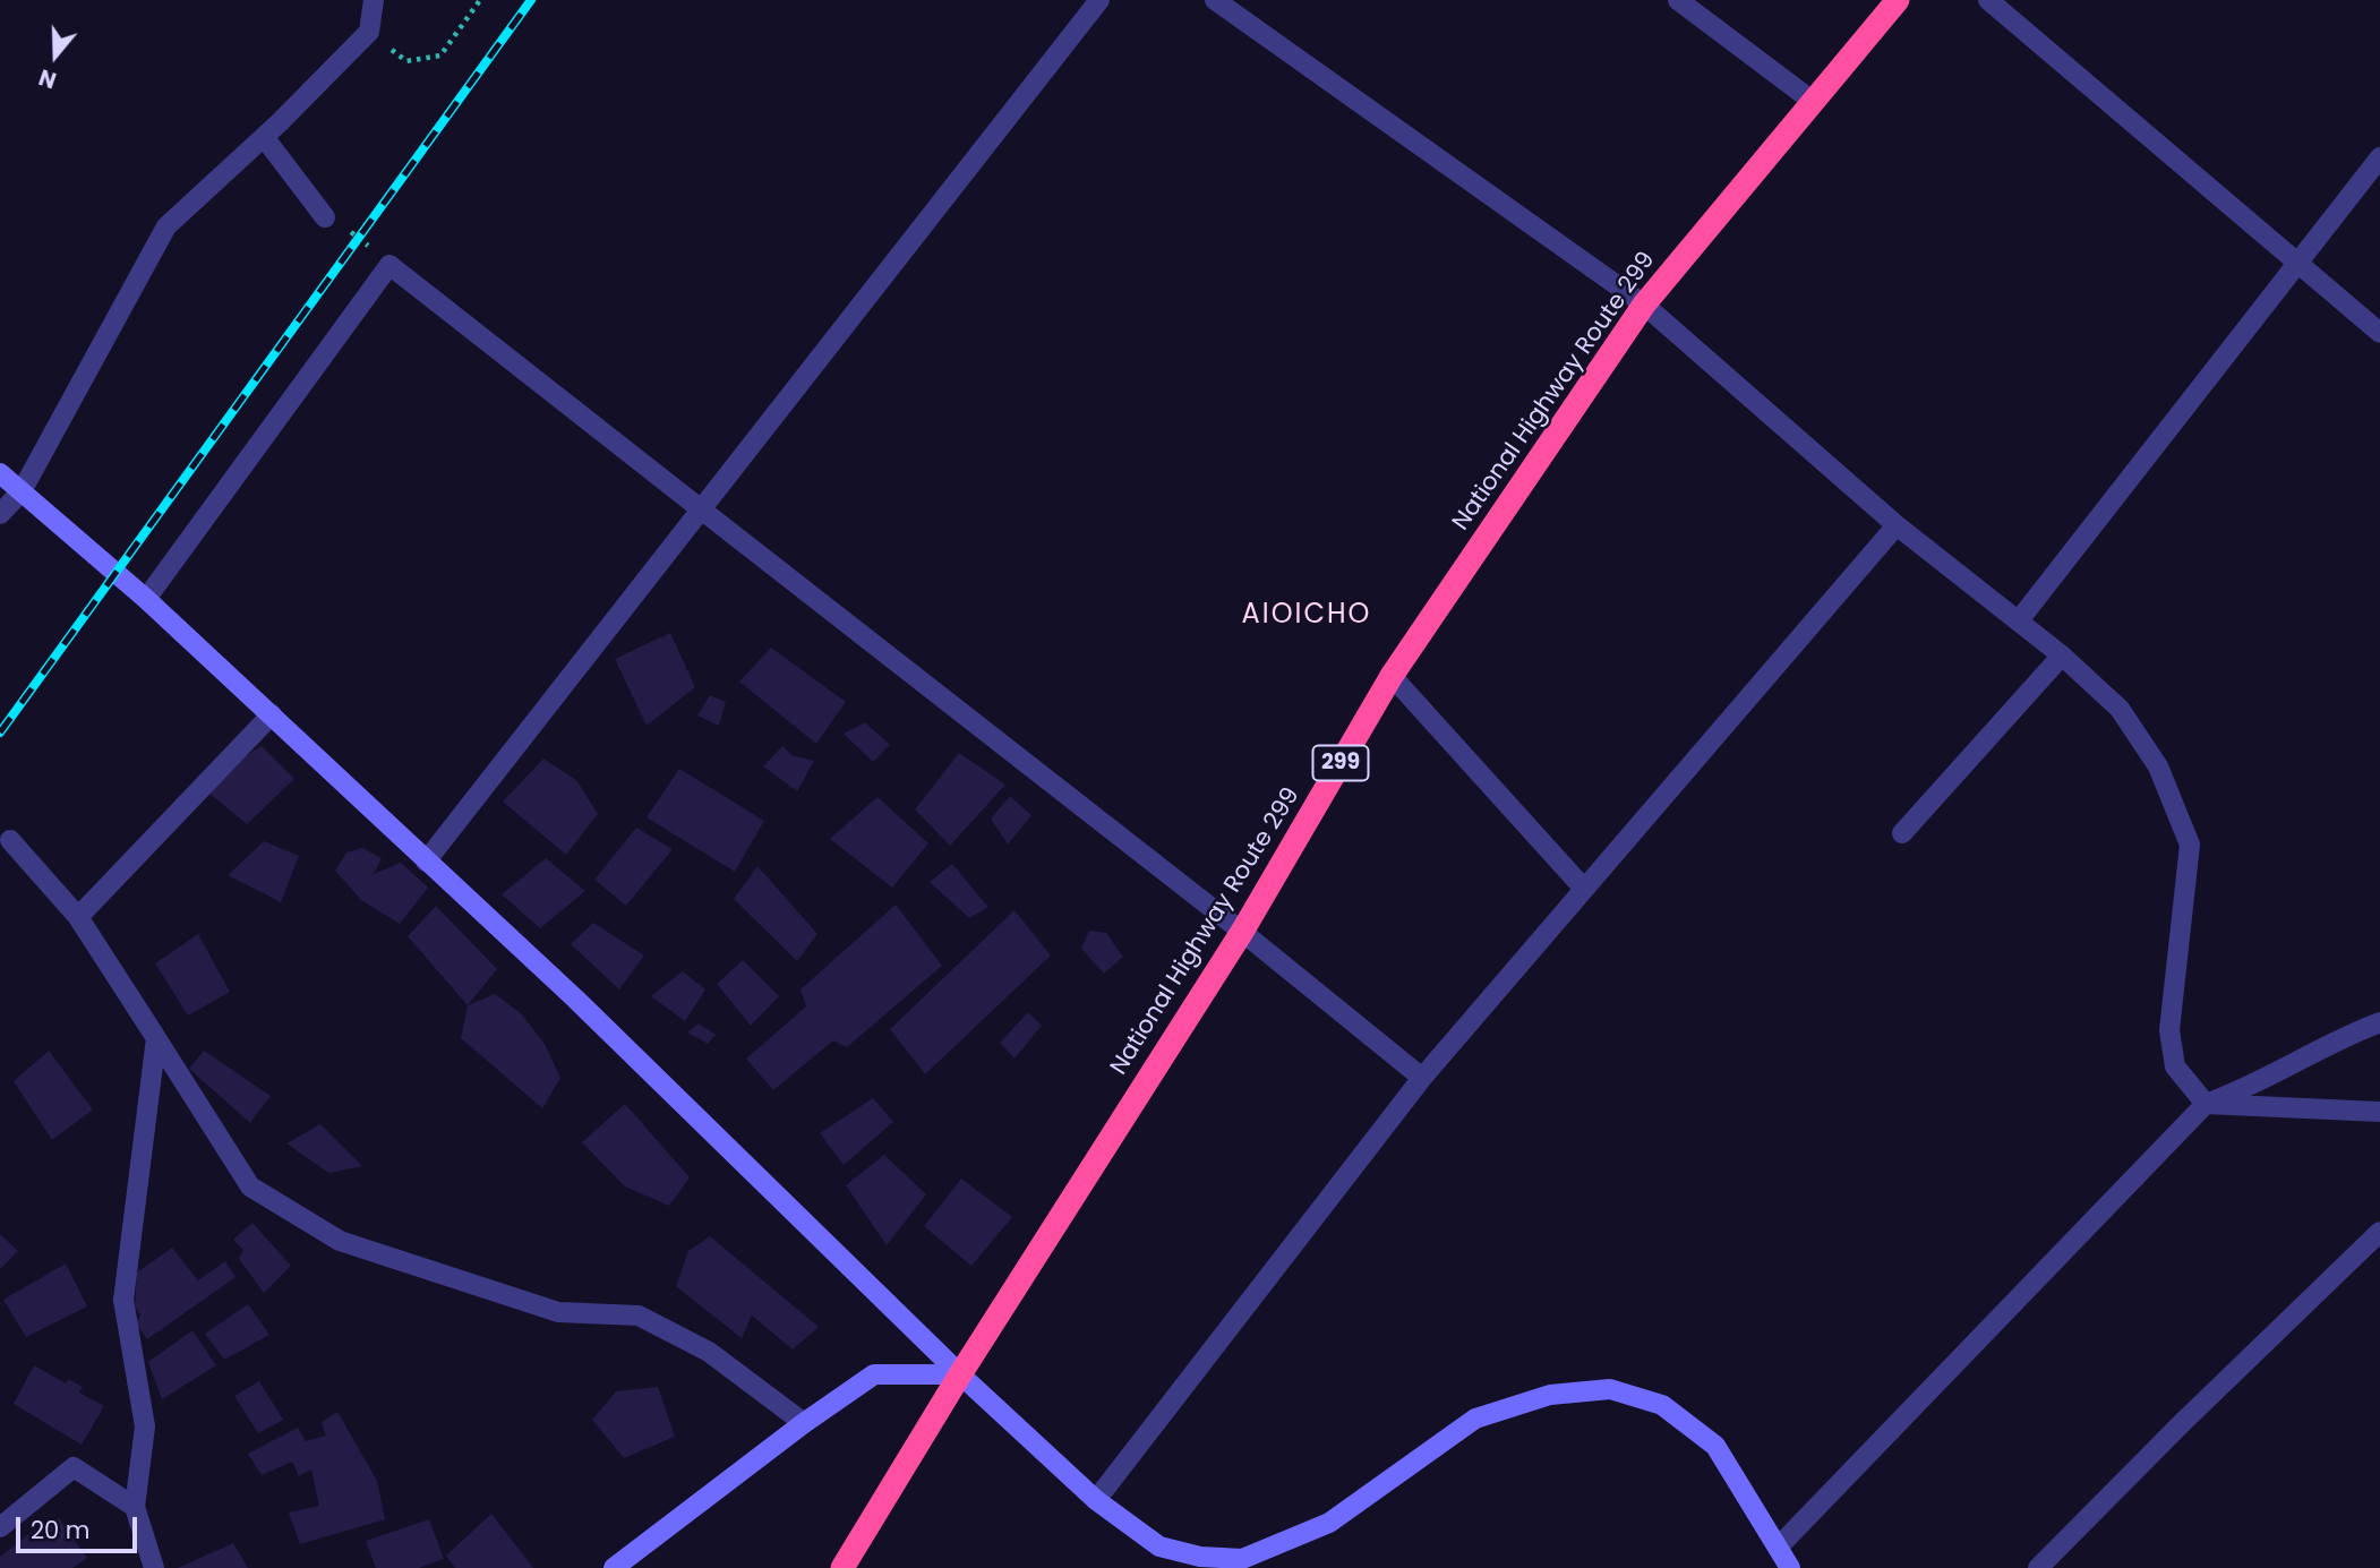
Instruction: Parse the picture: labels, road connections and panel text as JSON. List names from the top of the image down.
{
  "streets": {
    "highway": ["National Highway Route 299", "299"]
  },
  "districts": ["AIOICHO"],
  "scale_bar": "20 m",
  "north": "bottom"
}
